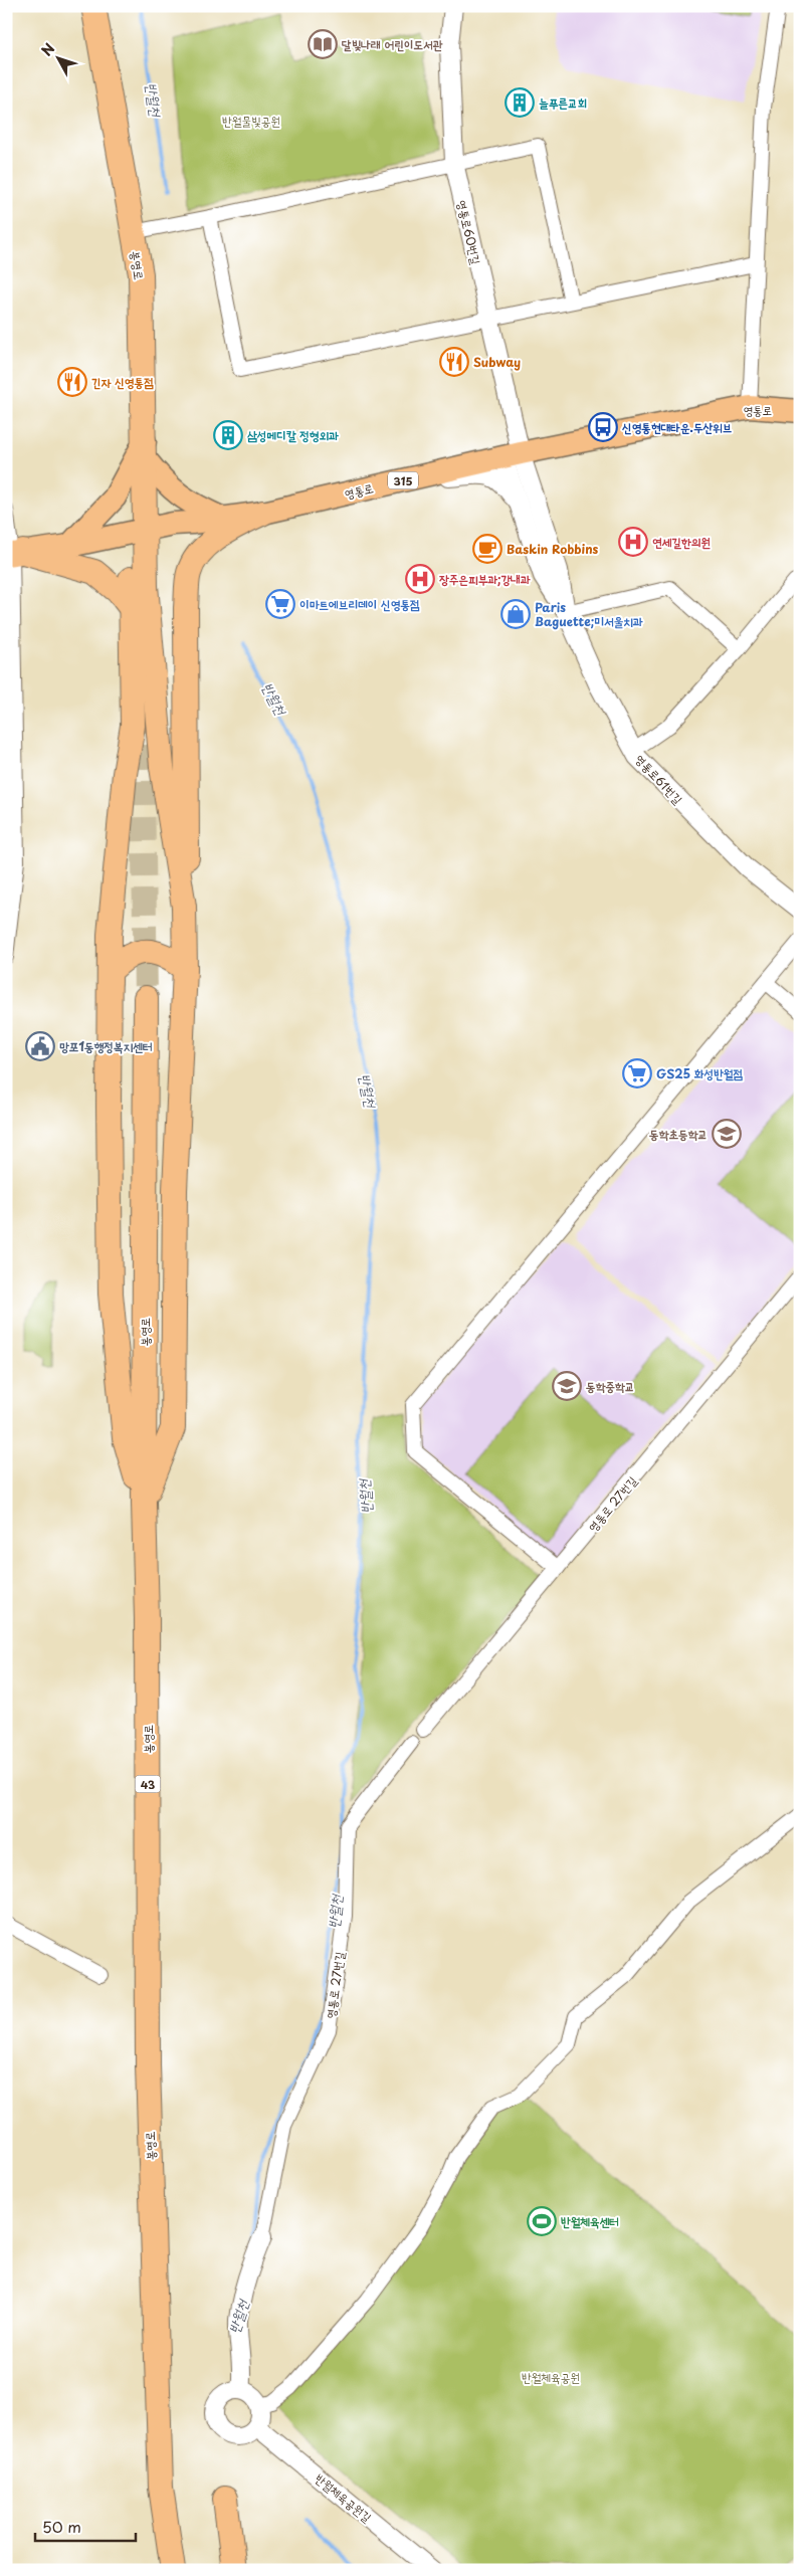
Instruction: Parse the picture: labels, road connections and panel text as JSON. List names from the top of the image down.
{
  "streets": {
    "highway": ["봉영로", "43"],
    "main road": ["영통로", "315"],
    "street": [
      "영통로60번길",
      "영통로61번길",
      "영통로 27번길",
      "반월체육공원길"
    ]
  },
  "crossings": [
    ["영통로60번길", "영통로"],
    ["봉영로", "영통로"]
  ],
  "water": ["반월천"],
  "parks": ["반월물빛공원", "반월체육공원"],
  "places": {
    "library": ["달빛나래 어린이도서관"],
    "building": ["늘푸른교회", "삼성메디칼 정형외과"],
    "restaurant": ["Subway", "긴자 신영통점"],
    "bus stop": ["신영통현대타운.두산위브"],
    "hospital": ["연세길한의원", "장주은피부과;강내과"],
    "cafe": ["Baskin Robbins"],
    "supermarket": ["이마트에브리데이 신영통점", "GS25 화성반월점"],
    "shop": ["Paris Baguette;미서울치과"],
    "public building": ["망포1동행정복지센터"],
    "school or university": ["동학초등학교", "동학중학교"],
    "sports": ["반월체육센터"]
  },
  "scale_bar": "50 m",
  "north": "top left"
}
